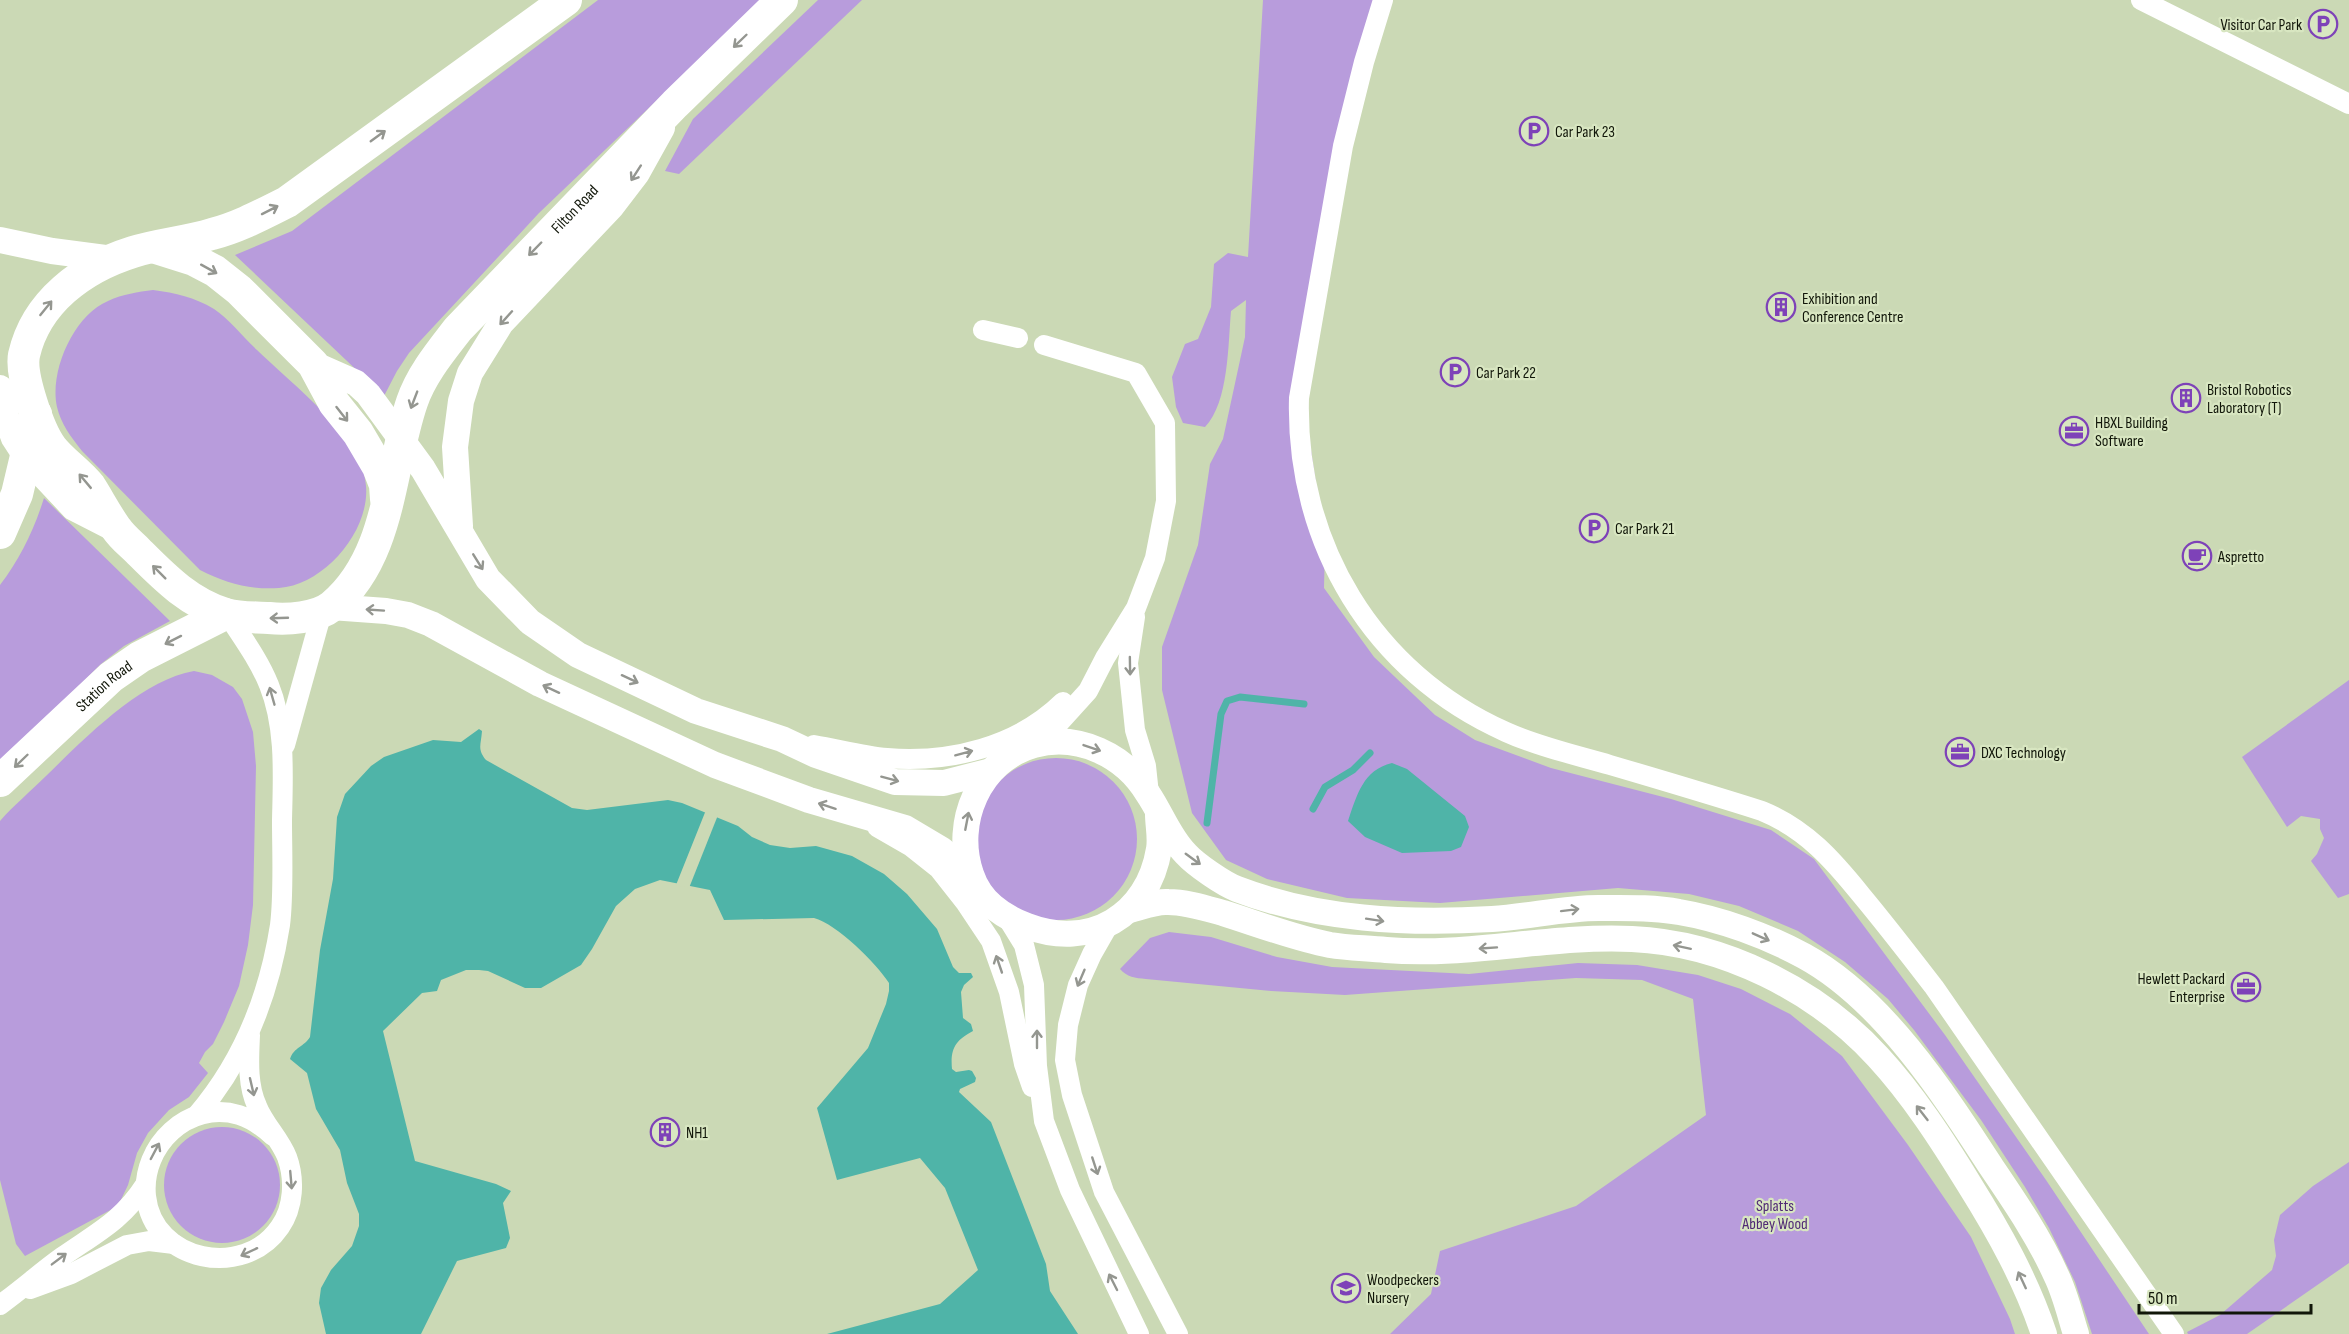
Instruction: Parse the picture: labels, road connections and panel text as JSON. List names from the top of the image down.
{
  "streets": {
    "main road": ["Filton Road", "Station Road"]
  },
  "one_way": ["Station Road"],
  "parks": ["Splatts Abbey Wood"],
  "places": {
    "parking": [
      "Visitor Car Park",
      "Car Park 23",
      "Car Park 22",
      "Car Park 21"
    ],
    "building": ["Exhibition and Conference Centre", "Bristol Robotics Laboratory (T)", "NH1"],
    "office": ["HBXL Building Software", "DXC Technology", "Hewlett Packard Enterprise"],
    "cafe": ["Aspretto"],
    "school or university": ["Woodpeckers Nursery"]
  },
  "scale_bar": "50 m"
}
